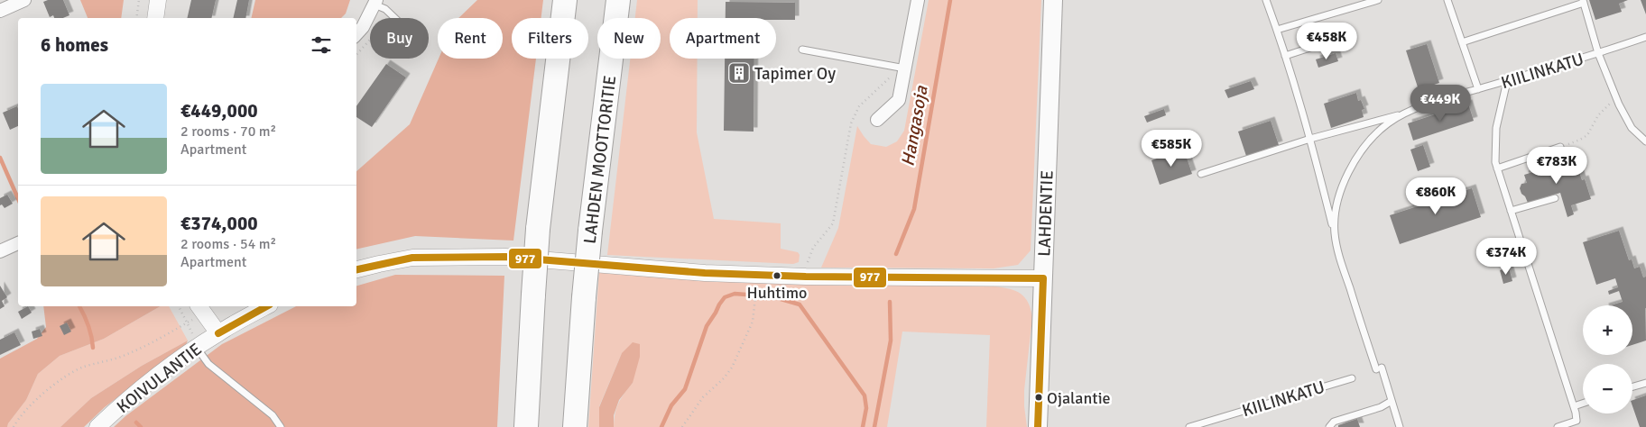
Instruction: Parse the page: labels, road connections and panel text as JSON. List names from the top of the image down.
{
  "streets": {
    "highway": ["LAHDEN MOOTTORITIE"],
    "main road": ["LAHDENTIE"],
    "street": ["KOIVULANTIE"],
    "lane": ["KIILINKATU"]
  },
  "water": ["Hangasoja"],
  "places": {
    "building": ["Tapimer Oy"],
    "other": ["Huhtimo", "Ojalantie"]
  },
  "lines": ["transit line 977"],
  "page": {
    "chip": [
      "Buy",
      "Rent",
      "Filters",
      "New",
      "Apartment"
    ],
    "heading": "6 homes",
    "price": [
      "€458K",
      "€449K",
      "€585K",
      "€783K",
      "€860K",
      "€374K"
    ],
    "list": [
      {
        "name": "€449,000",
        "note": "2 rooms · 70 m² · Apartment"
      },
      {
        "name": "€374,000",
        "note": "2 rooms · 54 m² · Apartment"
      }
    ],
    "map_buttons": ["+", "−"]
  }
}
